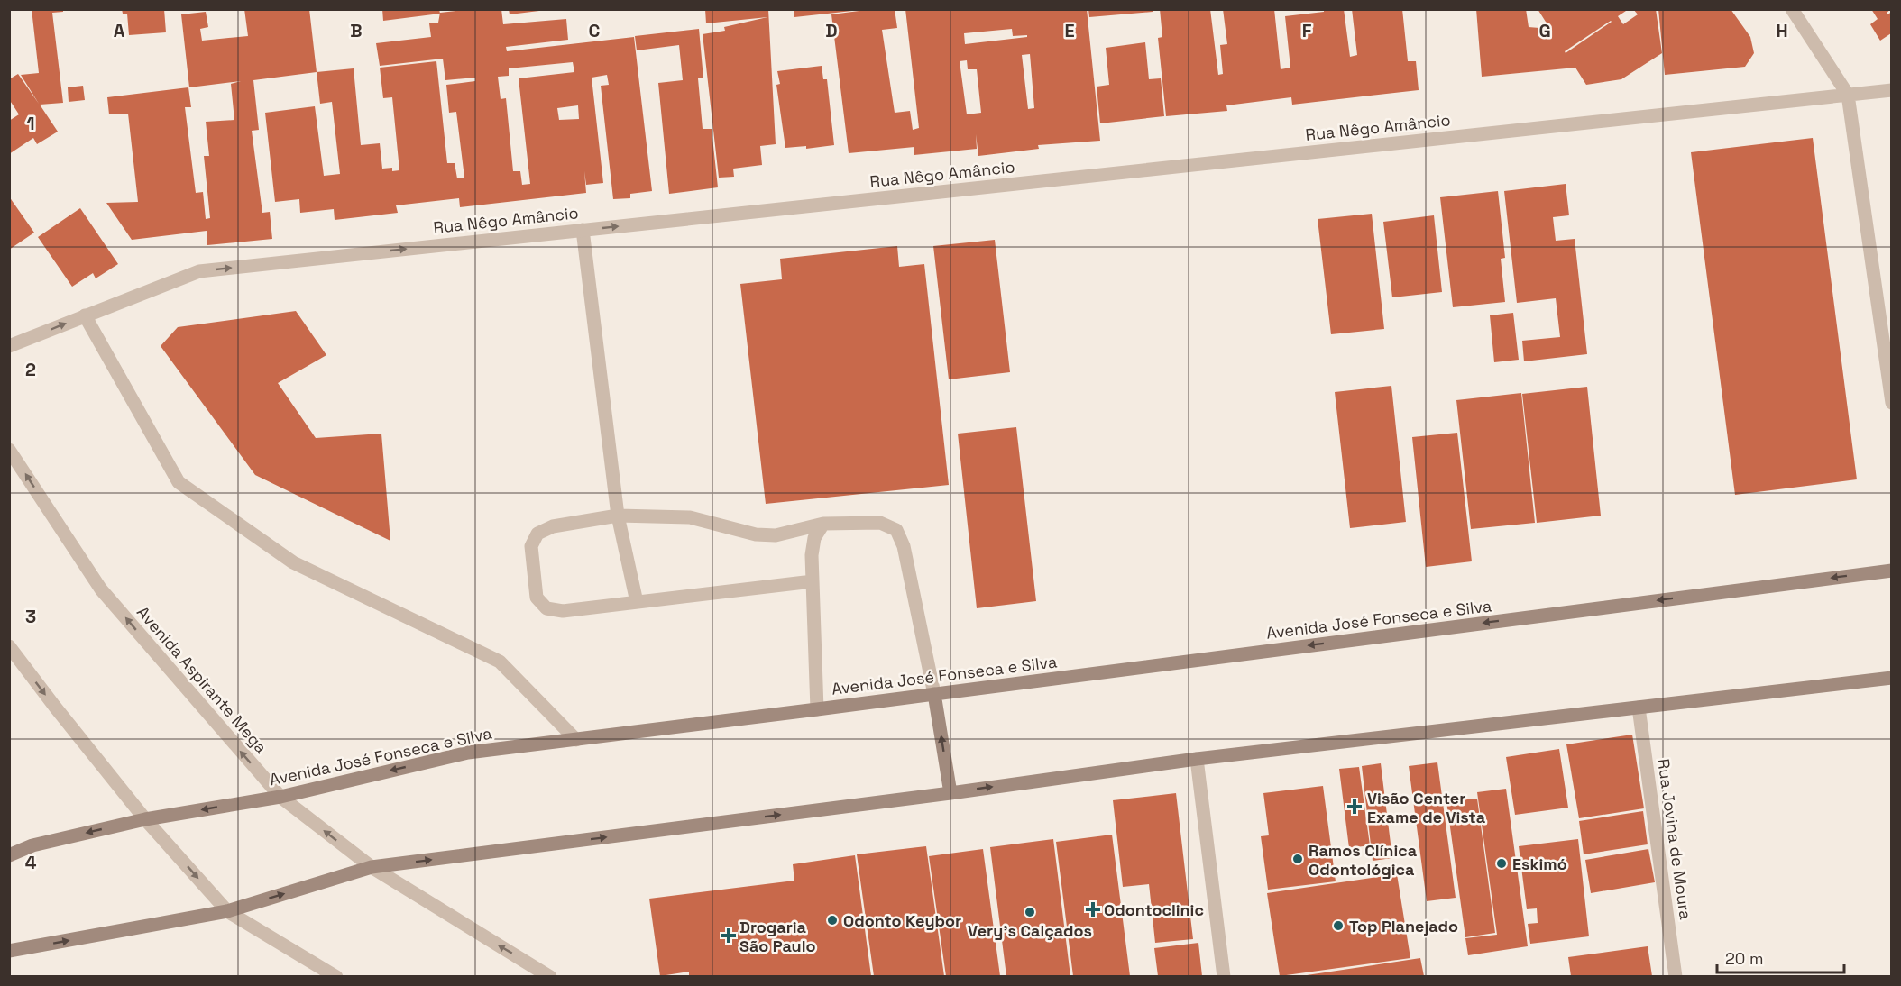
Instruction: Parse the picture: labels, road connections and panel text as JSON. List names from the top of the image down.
{
  "streets": {
    "main road": ["Avenida José Fonseca e Silva"],
    "street": ["Rua Nêgo Amâncio", "Avenida Aspirante Mega", "Rua Jovina de Moura"]
  },
  "crossings": [
    ["Avenida José Fonseca e Silva", "Avenida Aspirante Mega"]
  ],
  "one_way": ["Rua Nêgo Amâncio"],
  "places": {
    "health": ["Visão Center Exame de Vista", "Odontoclinic", "Drogaria São Paulo"],
    "other": [
      "Ramos Clínica Odontológica",
      "Eskimó",
      "Very's Calçados",
      "Odonto Keybor",
      "Top Planejado"
    ]
  },
  "scale_bar": "20 m",
  "grid": {
    "columns": [
      "A",
      "B",
      "C",
      "D",
      "E",
      "F",
      "G",
      "H"
    ],
    "rows": [
      "1",
      "2",
      "3",
      "4"
    ]
  }
}
